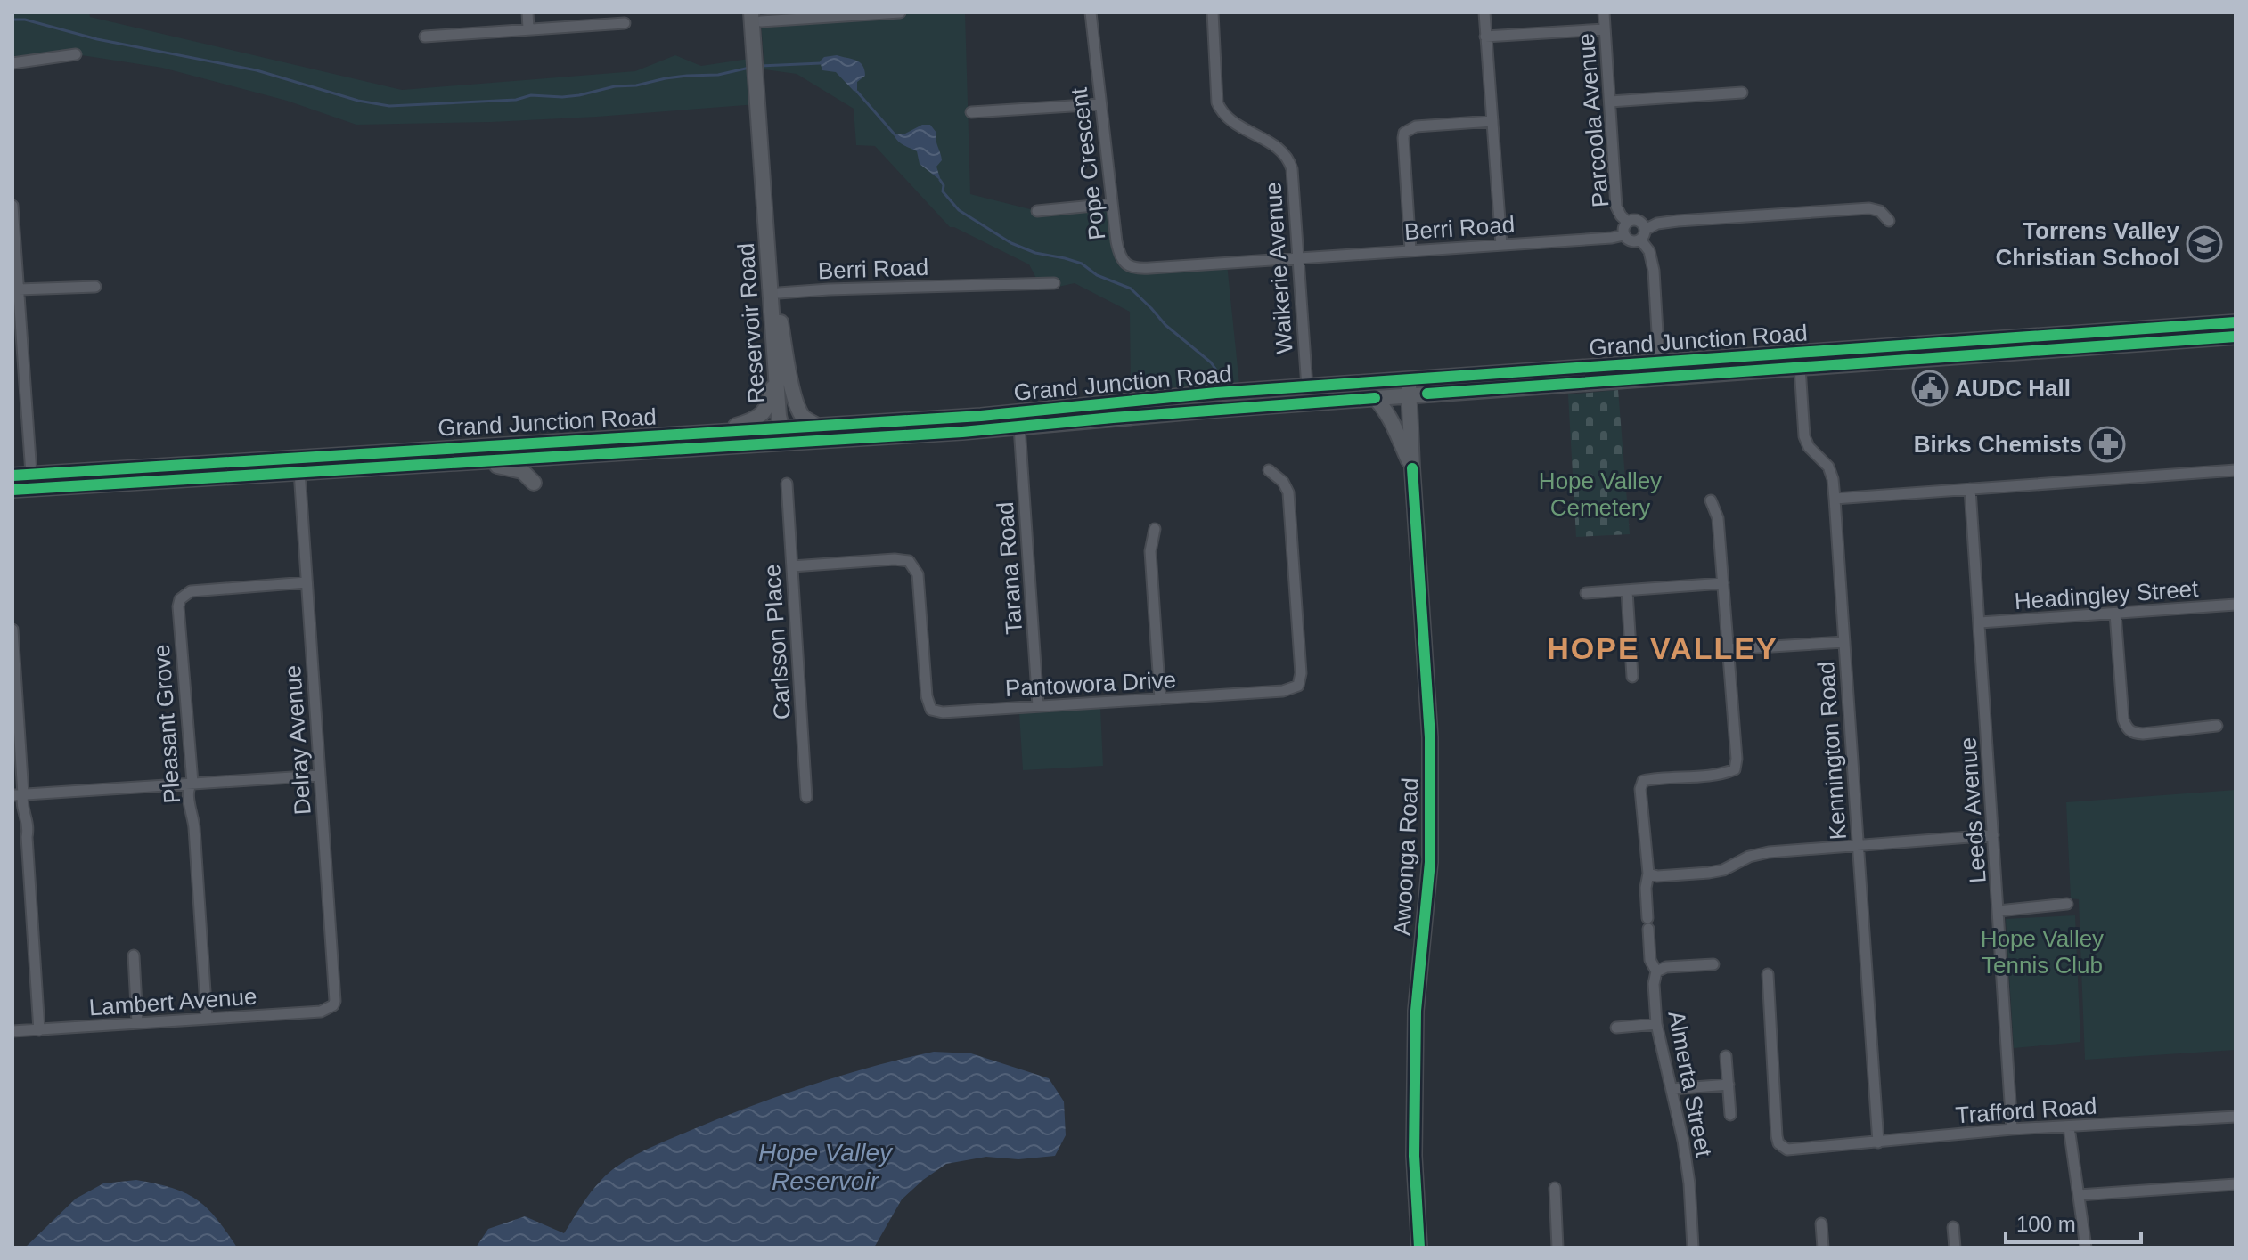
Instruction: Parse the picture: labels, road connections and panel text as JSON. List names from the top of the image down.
{
  "streets": {
    "main road": ["Reservoir Road", "Grand Junction Road", "Awoonga Road"],
    "street": [
      "Parcoola Avenue",
      "Pope Crescent",
      "Berri Road",
      "Waikerie Avenue",
      "Tarana Road",
      "Headingley Street",
      "Carlsson Place",
      "Pantowora Drive",
      "Pleasant Grove",
      "Delray Avenue",
      "Kennington Road",
      "Leeds Avenue",
      "Lambert Avenue",
      "Almerta Street",
      "Trafford Road"
    ]
  },
  "crossings": [
    ["Parcoola Avenue", "Berri Road"],
    ["Pope Crescent", "Berri Road"],
    ["Pope Crescent", "Waikerie Avenue"],
    ["Berri Road", "Waikerie Avenue"],
    ["Berri Road", "Reservoir Road"],
    ["Waikerie Avenue", "Grand Junction Road"],
    ["Reservoir Road", "Grand Junction Road"],
    ["Grand Junction Road", "Tarana Road"],
    ["Grand Junction Road", "Delray Avenue"],
    ["Grand Junction Road", "Kennington Road"],
    ["Grand Junction Road", "Awoonga Road"],
    ["Tarana Road", "Pantowora Drive"],
    ["Headingley Street", "Leeds Avenue"],
    ["Carlsson Place", "Pantowora Drive"],
    ["Pleasant Grove", "Delray Avenue"],
    ["Pleasant Grove", "Lambert Avenue"],
    ["Delray Avenue", "Lambert Avenue"],
    ["Kennington Road", "Trafford Road"],
    ["Leeds Avenue", "Trafford Road"]
  ],
  "districts": ["HOPE VALLEY"],
  "water": ["Hope Valley Reservoir"],
  "parks": ["Hope Valley Cemetery", "Hope Valley Tennis Club"],
  "places": {
    "school or university": ["Torrens Valley Christian School"],
    "public building": ["AUDC Hall"],
    "pharmacy": ["Birks Chemists"]
  },
  "scale_bar": "100 m"
}
